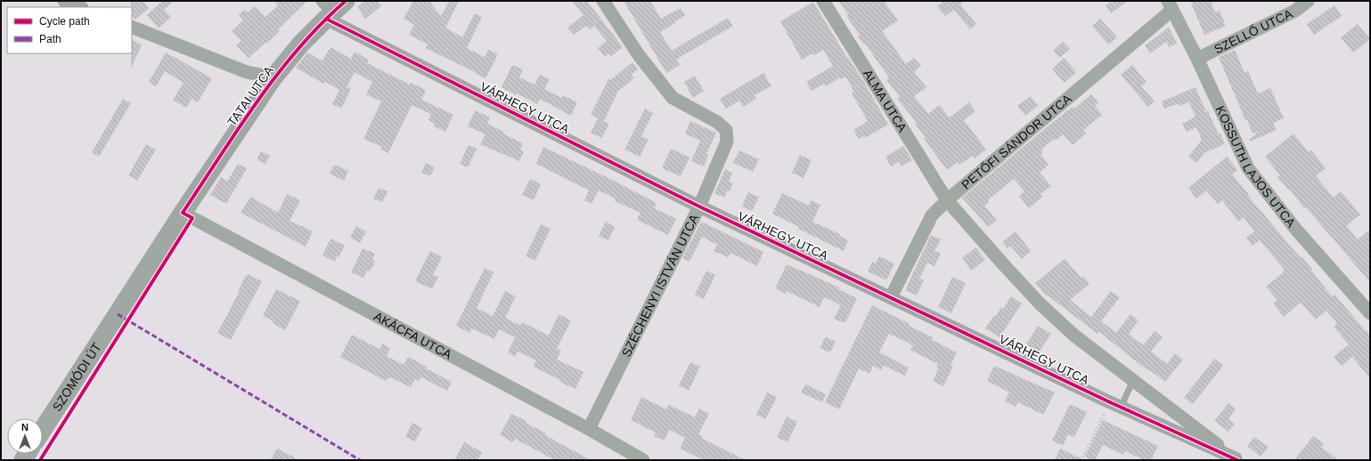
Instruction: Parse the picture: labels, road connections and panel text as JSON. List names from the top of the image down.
{
  "streets": {
    "street": [
      "SZELLŐ UTCA",
      "TATAI UTCA",
      "ALMA UTCA",
      "VÁRHEGY UTCA",
      "PETŐFI SÁNDOR UTCA",
      "KOSSUTH LAJOS UTCA",
      "SZÉCHENYI ISTVÁN UTCA",
      "AKÁCFA UTCA",
      "SZOMÓDI ÚT"
    ]
  },
  "crossings": [
    ["SZELLŐ UTCA", "KOSSUTH LAJOS UTCA"],
    ["TATAI UTCA", "VÁRHEGY UTCA"],
    ["TATAI UTCA", "AKÁCFA UTCA"],
    ["TATAI UTCA", "SZOMÓDI ÚT"],
    ["ALMA UTCA", "VÁRHEGY UTCA"],
    ["ALMA UTCA", "PETŐFI SÁNDOR UTCA"],
    ["VÁRHEGY UTCA", "PETŐFI SÁNDOR UTCA"],
    ["VÁRHEGY UTCA", "SZÉCHENYI ISTVÁN UTCA"],
    ["PETŐFI SÁNDOR UTCA", "KOSSUTH LAJOS UTCA"],
    ["SZÉCHENYI ISTVÁN UTCA", "AKÁCFA UTCA"]
  ],
  "legend": ["Cycle path", "Path"],
  "north": "top"
}
